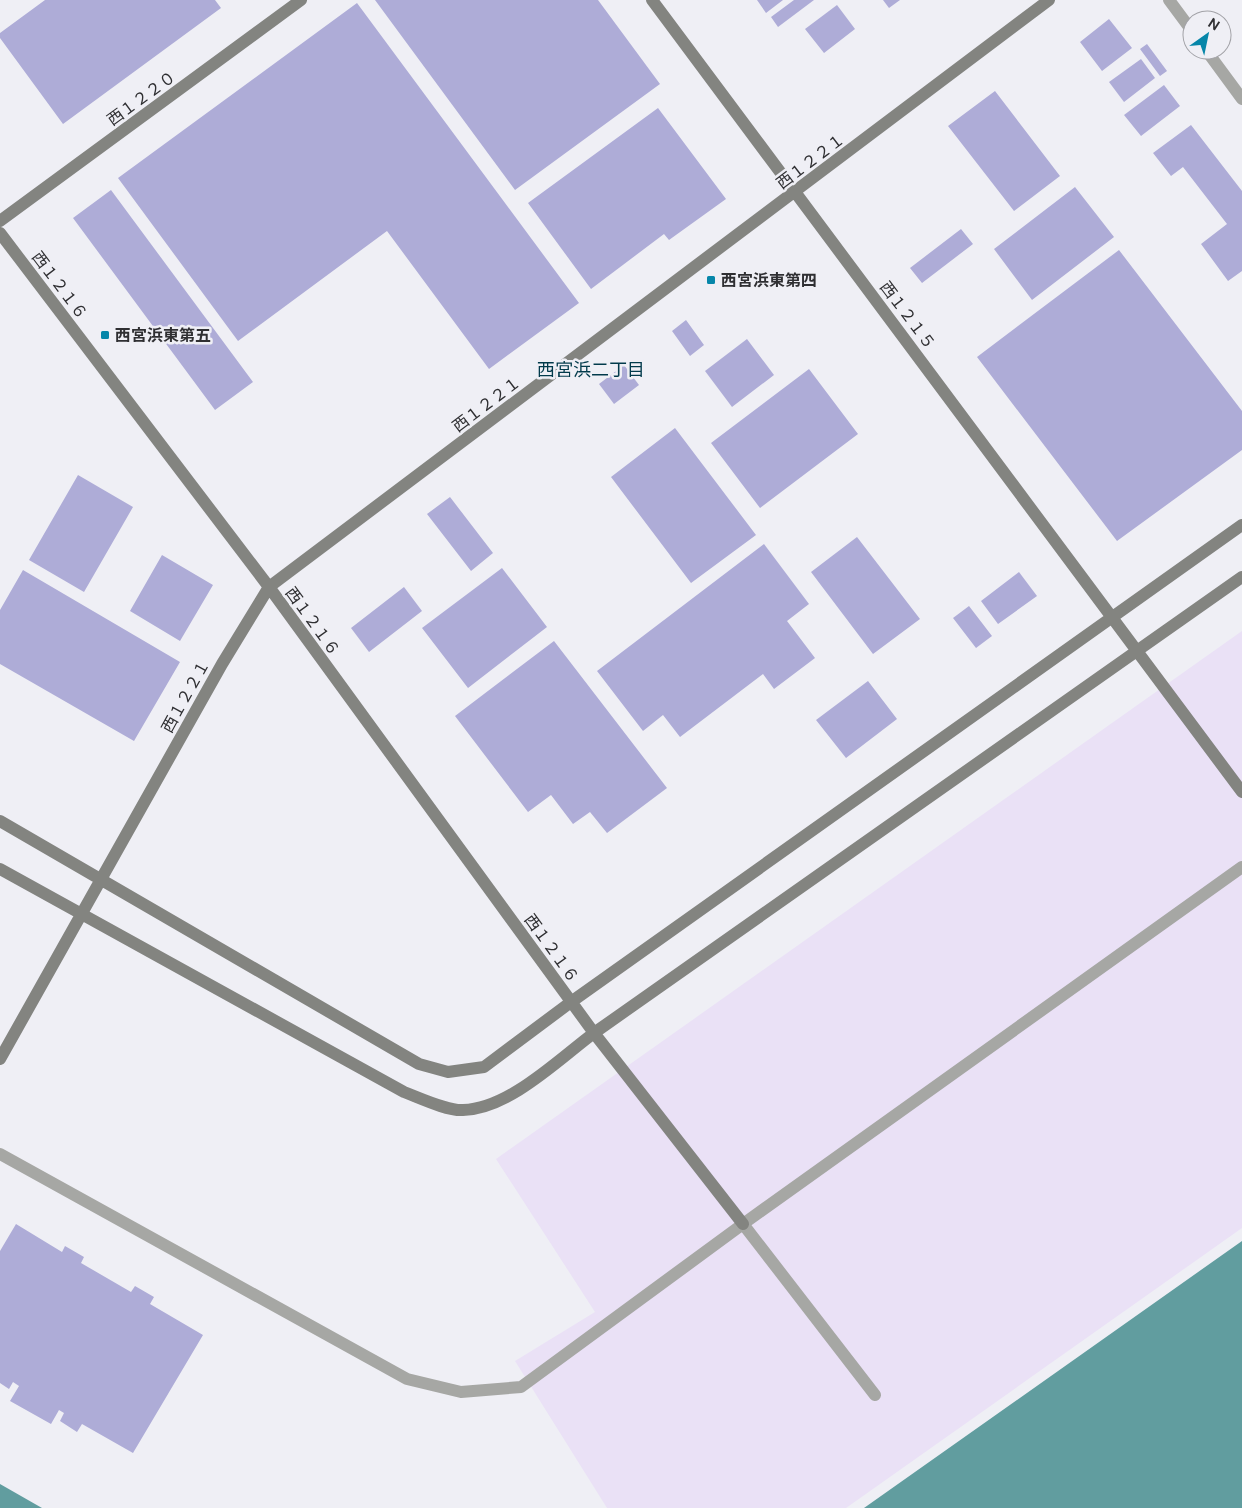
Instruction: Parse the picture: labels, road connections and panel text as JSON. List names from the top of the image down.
{
  "streets": {
    "street": [
      "西１２２０",
      "西１２２１",
      "西１２１６",
      "西１２１５"
    ]
  },
  "crossings": [
    ["西１２２１", "西１２１６"],
    ["西１２２１", "西１２１５"]
  ],
  "districts": ["西宮浜二丁目"],
  "places": {
    "transit": ["西宮浜東第四", "西宮浜東第五"]
  },
  "north": "top right"
}
